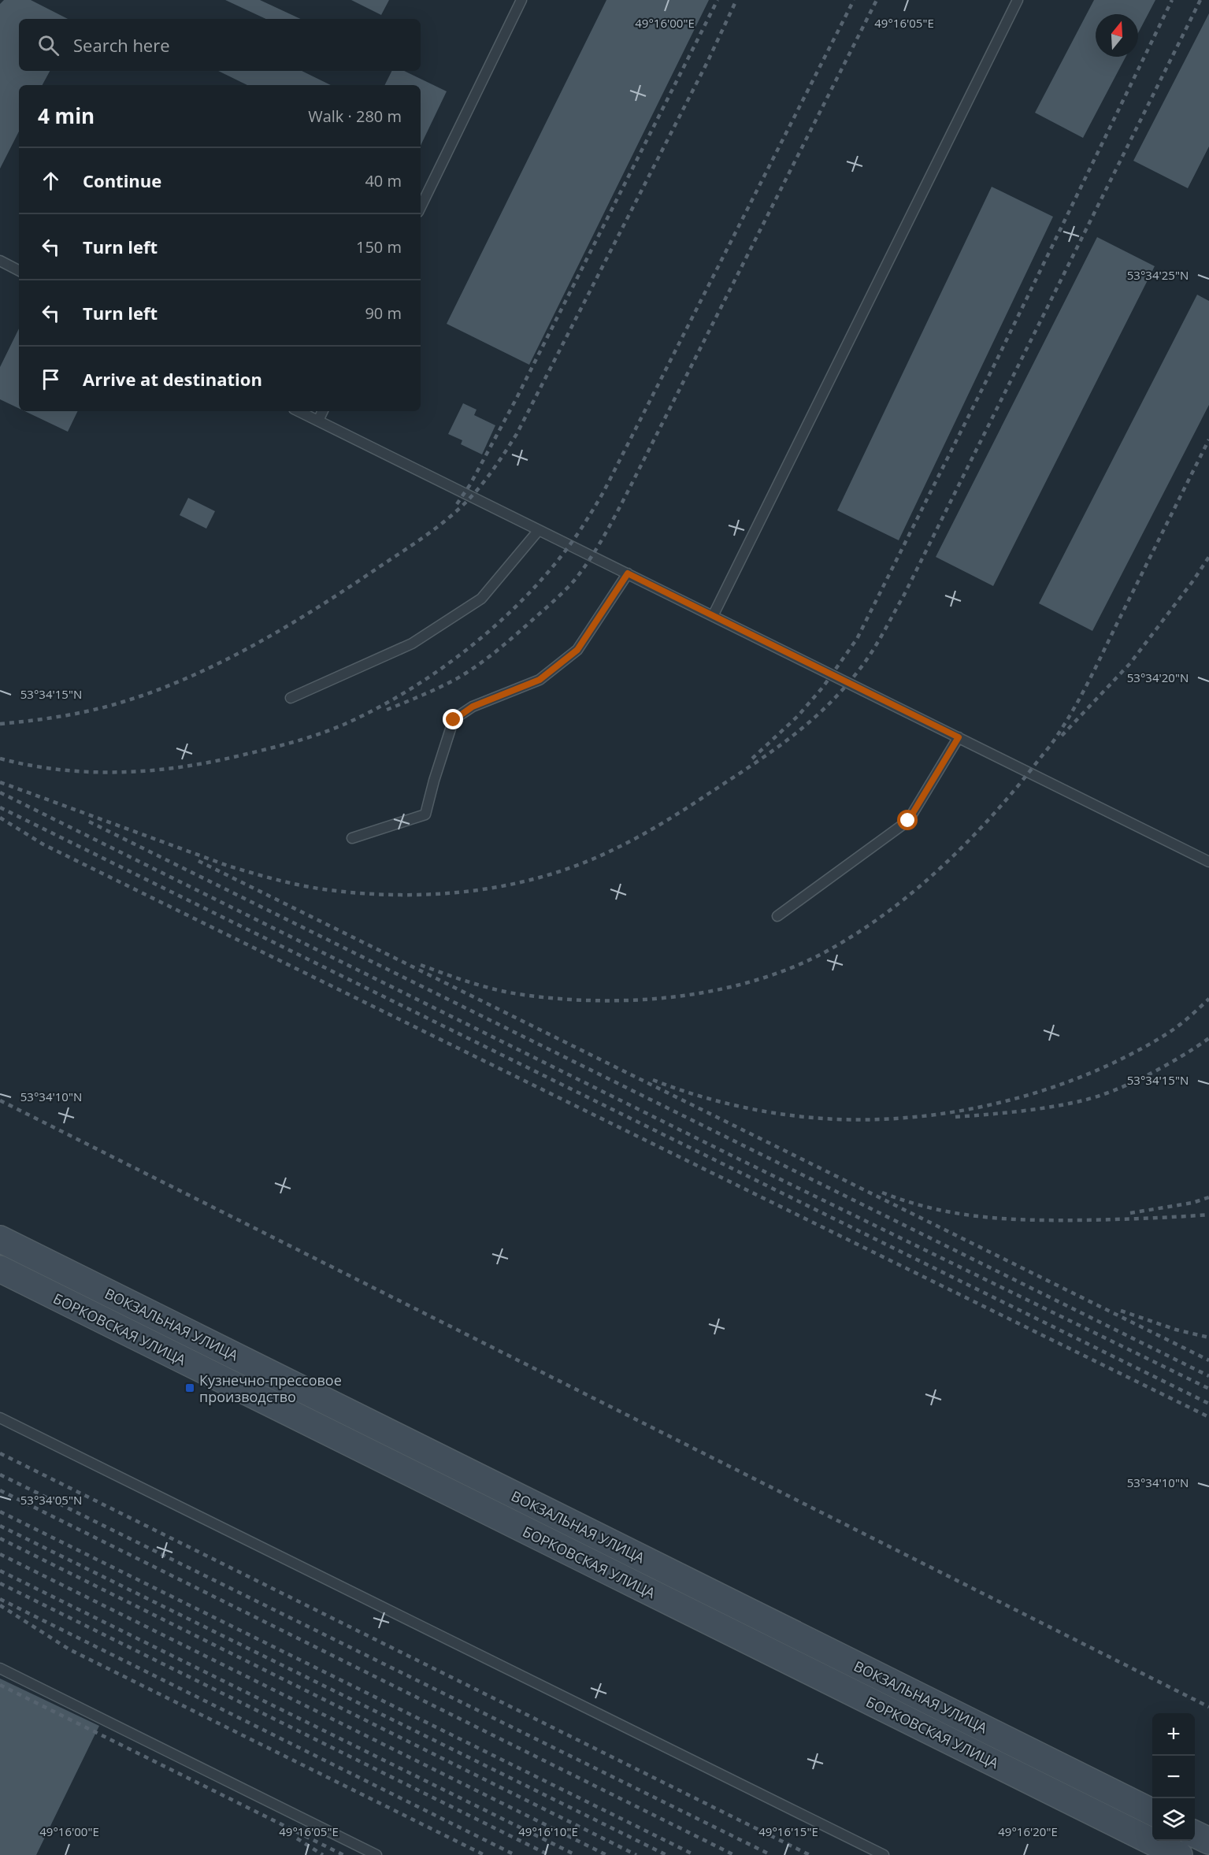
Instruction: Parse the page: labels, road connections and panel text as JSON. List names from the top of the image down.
{
  "streets": {
    "main road": ["ВОКЗАЛЬНАЯ УЛИЦА", "БОРКОВСКАЯ УЛИЦА"]
  },
  "places": {
    "transit": ["Кузнечно-прессовое производство"]
  },
  "north": "top",
  "page": {
    "search": "Search here",
    "heading": ["4 min", "Walk · 280 m"],
    "list": [
      ["Continue", "40 m"],
      ["Turn left", "150 m"],
      ["Turn left", "90 m"],
      "Arrive at destination"
    ],
    "map_buttons": ["+", "−"]
  },
  "coordinates": [
    "49°16'00\"E",
    "49°16'05\"E",
    "53°34'25\"N",
    "53°34'20\"N",
    "53°34'15\"N",
    "53°34'10\"N",
    "53°34'05\"N",
    "49°16'10\"E",
    "49°16'15\"E",
    "49°16'20\"E"
  ]
}
